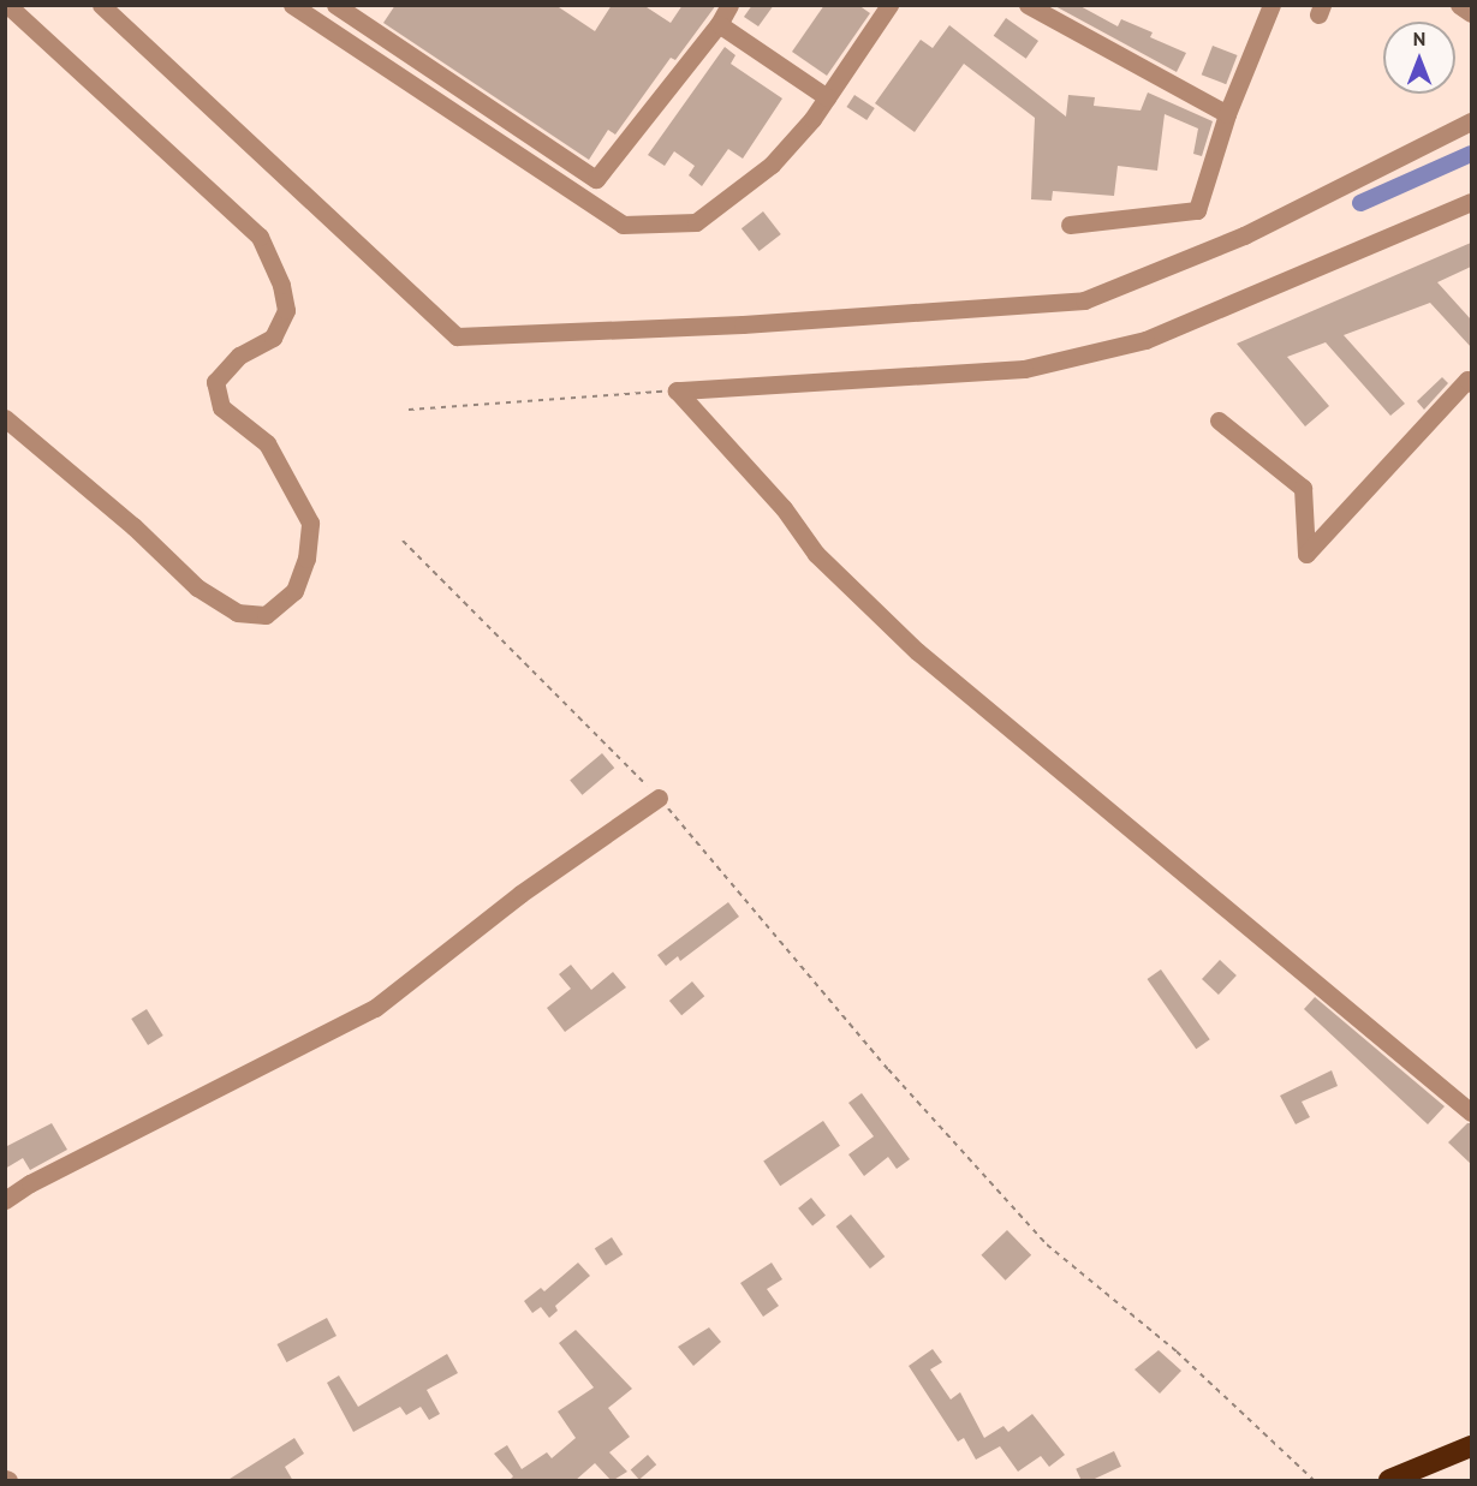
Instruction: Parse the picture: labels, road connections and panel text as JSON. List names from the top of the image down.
{
  "north": "top"
}
